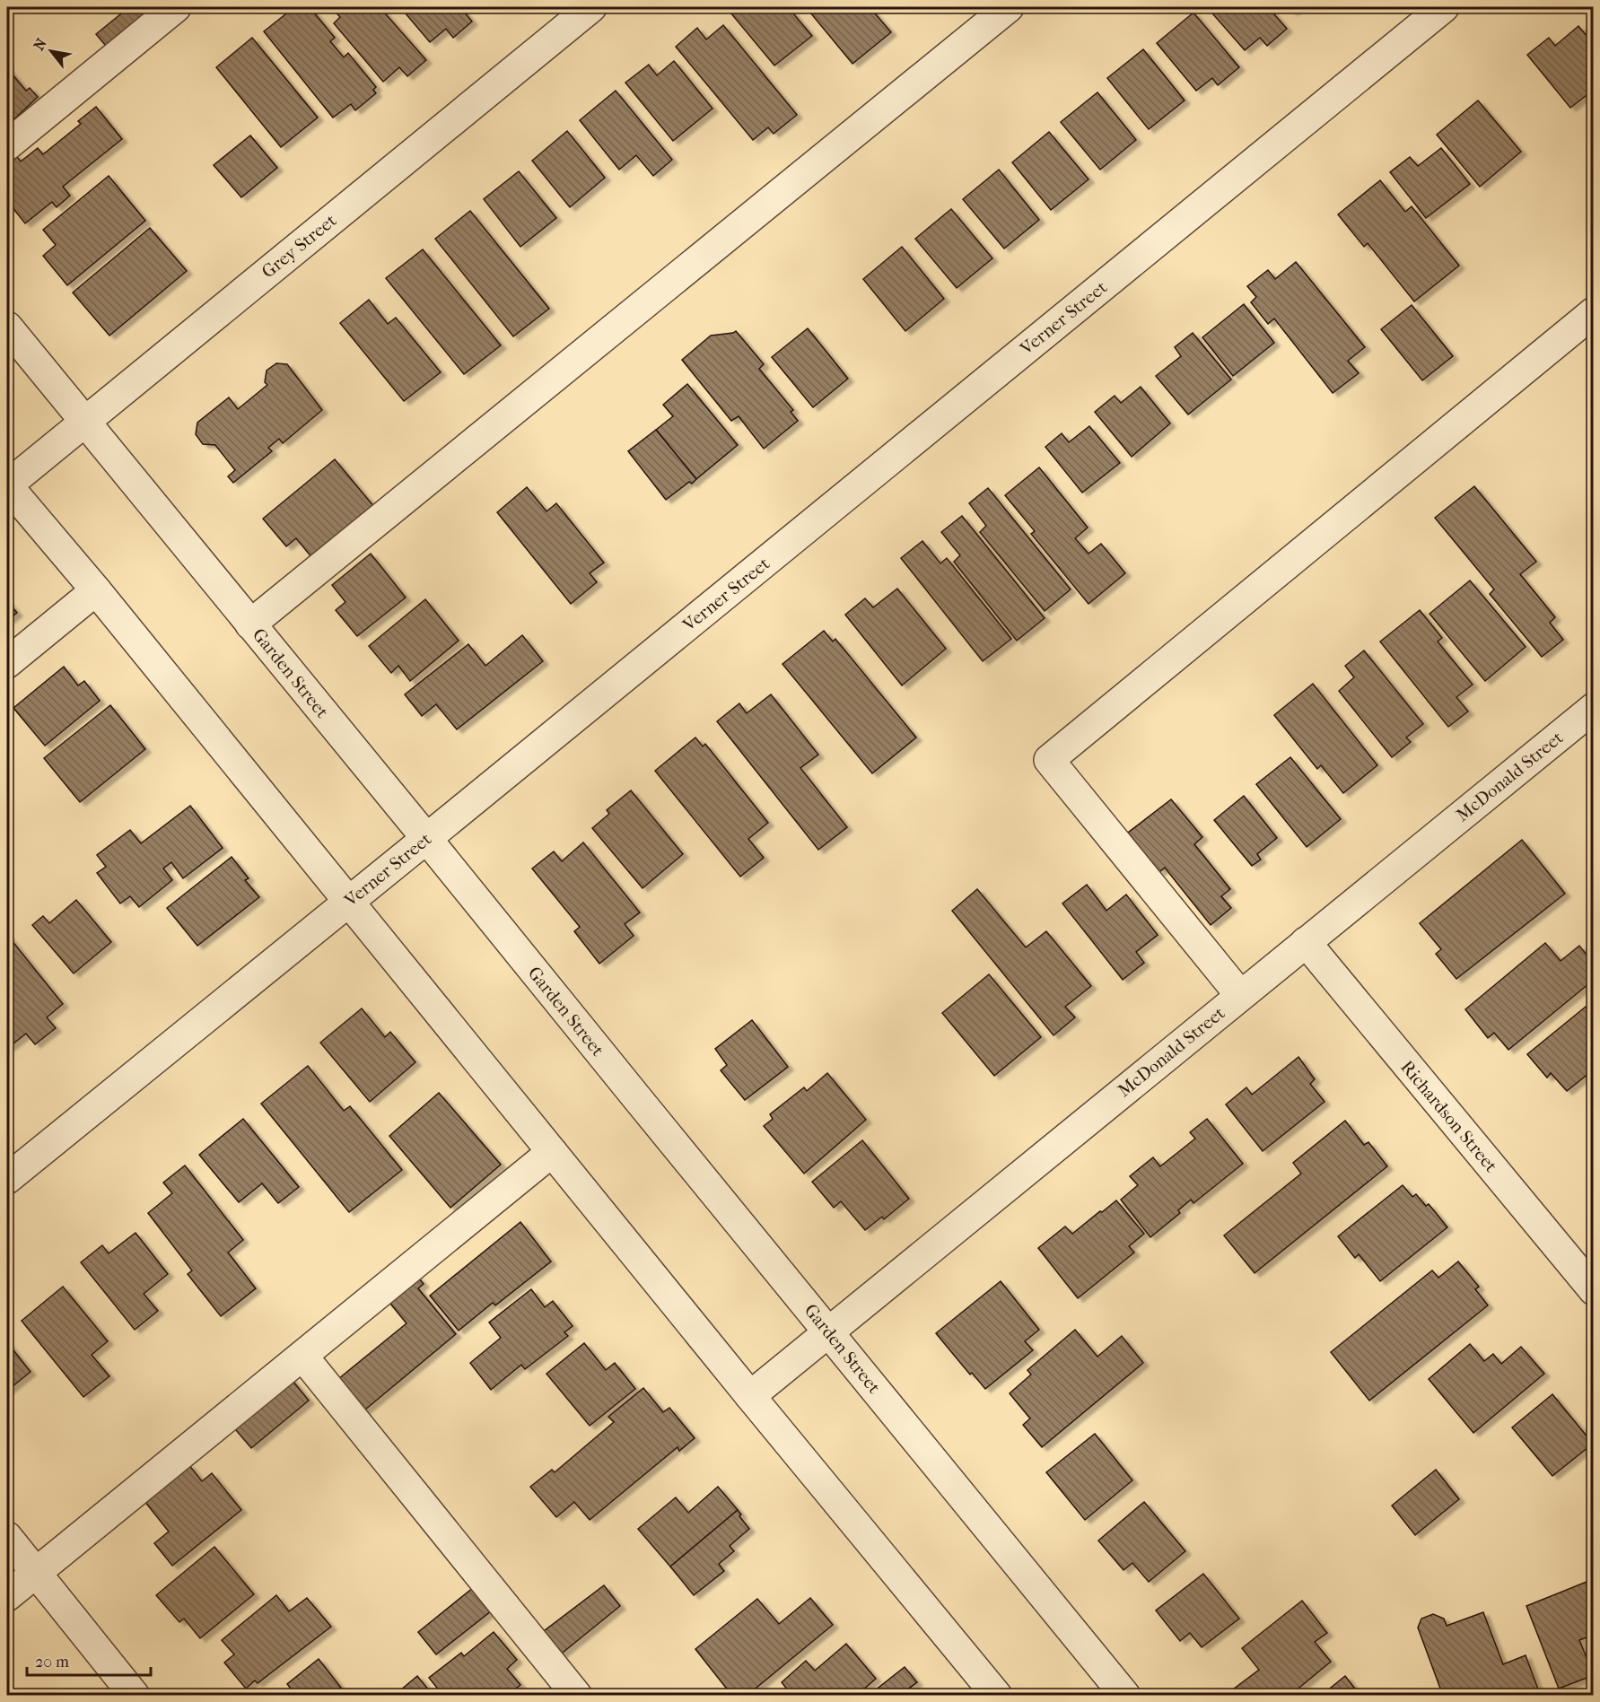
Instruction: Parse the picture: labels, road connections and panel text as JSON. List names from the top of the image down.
{
  "streets": {
    "street": [
      "Grey Street",
      "Verner Street",
      "Garden Street",
      "McDonald Street",
      "Richardson Street"
    ]
  },
  "crossings": [
    ["Grey Street", "Garden Street"],
    ["Verner Street", "Garden Street"],
    ["Garden Street", "McDonald Street"],
    ["McDonald Street", "Richardson Street"]
  ],
  "scale_bar": "20 m",
  "north": "top left"
}
